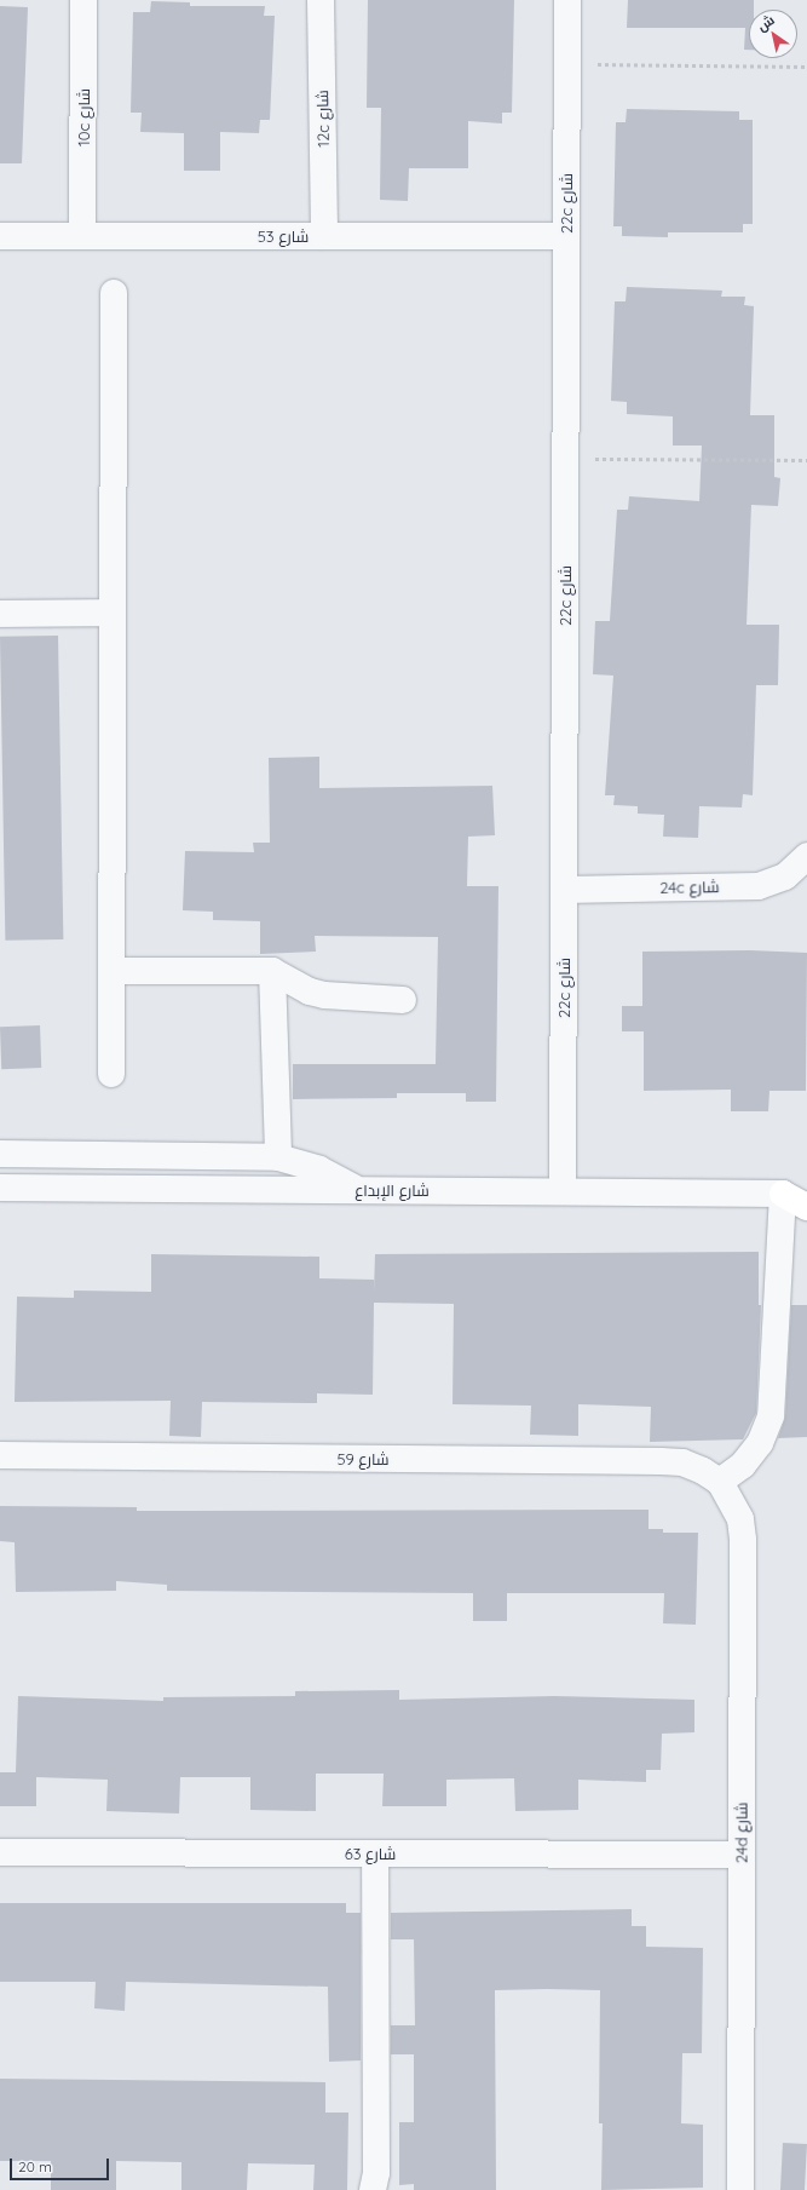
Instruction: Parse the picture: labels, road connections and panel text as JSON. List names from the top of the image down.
{
  "streets": {
    "main road": ["شارع الإبداع"],
    "street": [
      "10c شارع",
      "12c شارع",
      "22c شارع",
      "شارع 53",
      "24c شارع",
      "شارع 59",
      "24d شارع",
      "شارع 63"
    ]
  },
  "crossings": [
    ["10c شارع", "شارع 53"],
    ["12c شارع", "شارع 53"],
    ["22c شارع", "شارع 53"],
    ["22c شارع", "24c شارع"],
    ["22c شارع", "شارع الإبداع"],
    ["شارع 59", "24d شارع"],
    ["24d شارع", "شارع 63"]
  ],
  "scale_bar": "20 m",
  "north": "top left"
}
